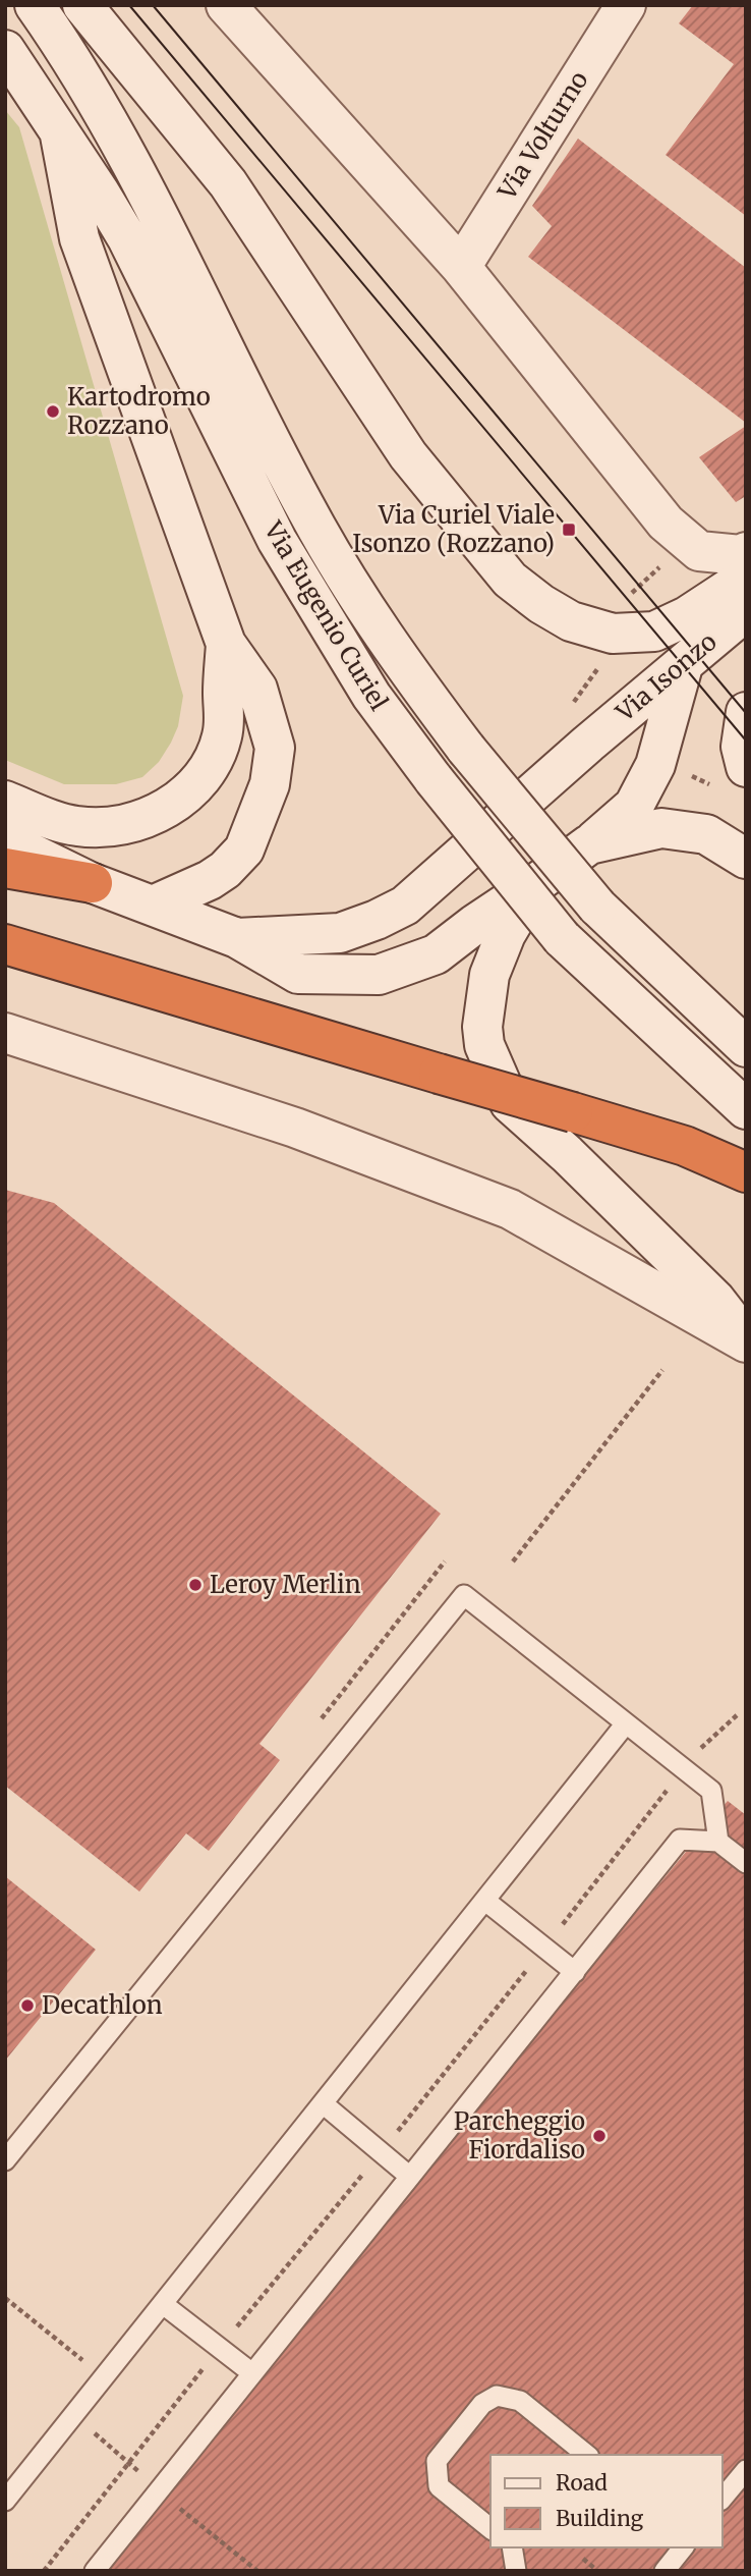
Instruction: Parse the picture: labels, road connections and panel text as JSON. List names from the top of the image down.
{
  "streets": {
    "main road": ["Via Volturno", "Via Eugenio Curiel", "Via Isonzo"]
  },
  "places": {
    "other": [
      "Kartodromo Rozzano",
      "Leroy Merlin",
      "Decathlon",
      "Parcheggio Fiordaliso"
    ],
    "transit": ["Via Curiel Viale Isonzo (Rozzano)"]
  },
  "legend": ["Road", "Building"]
}
